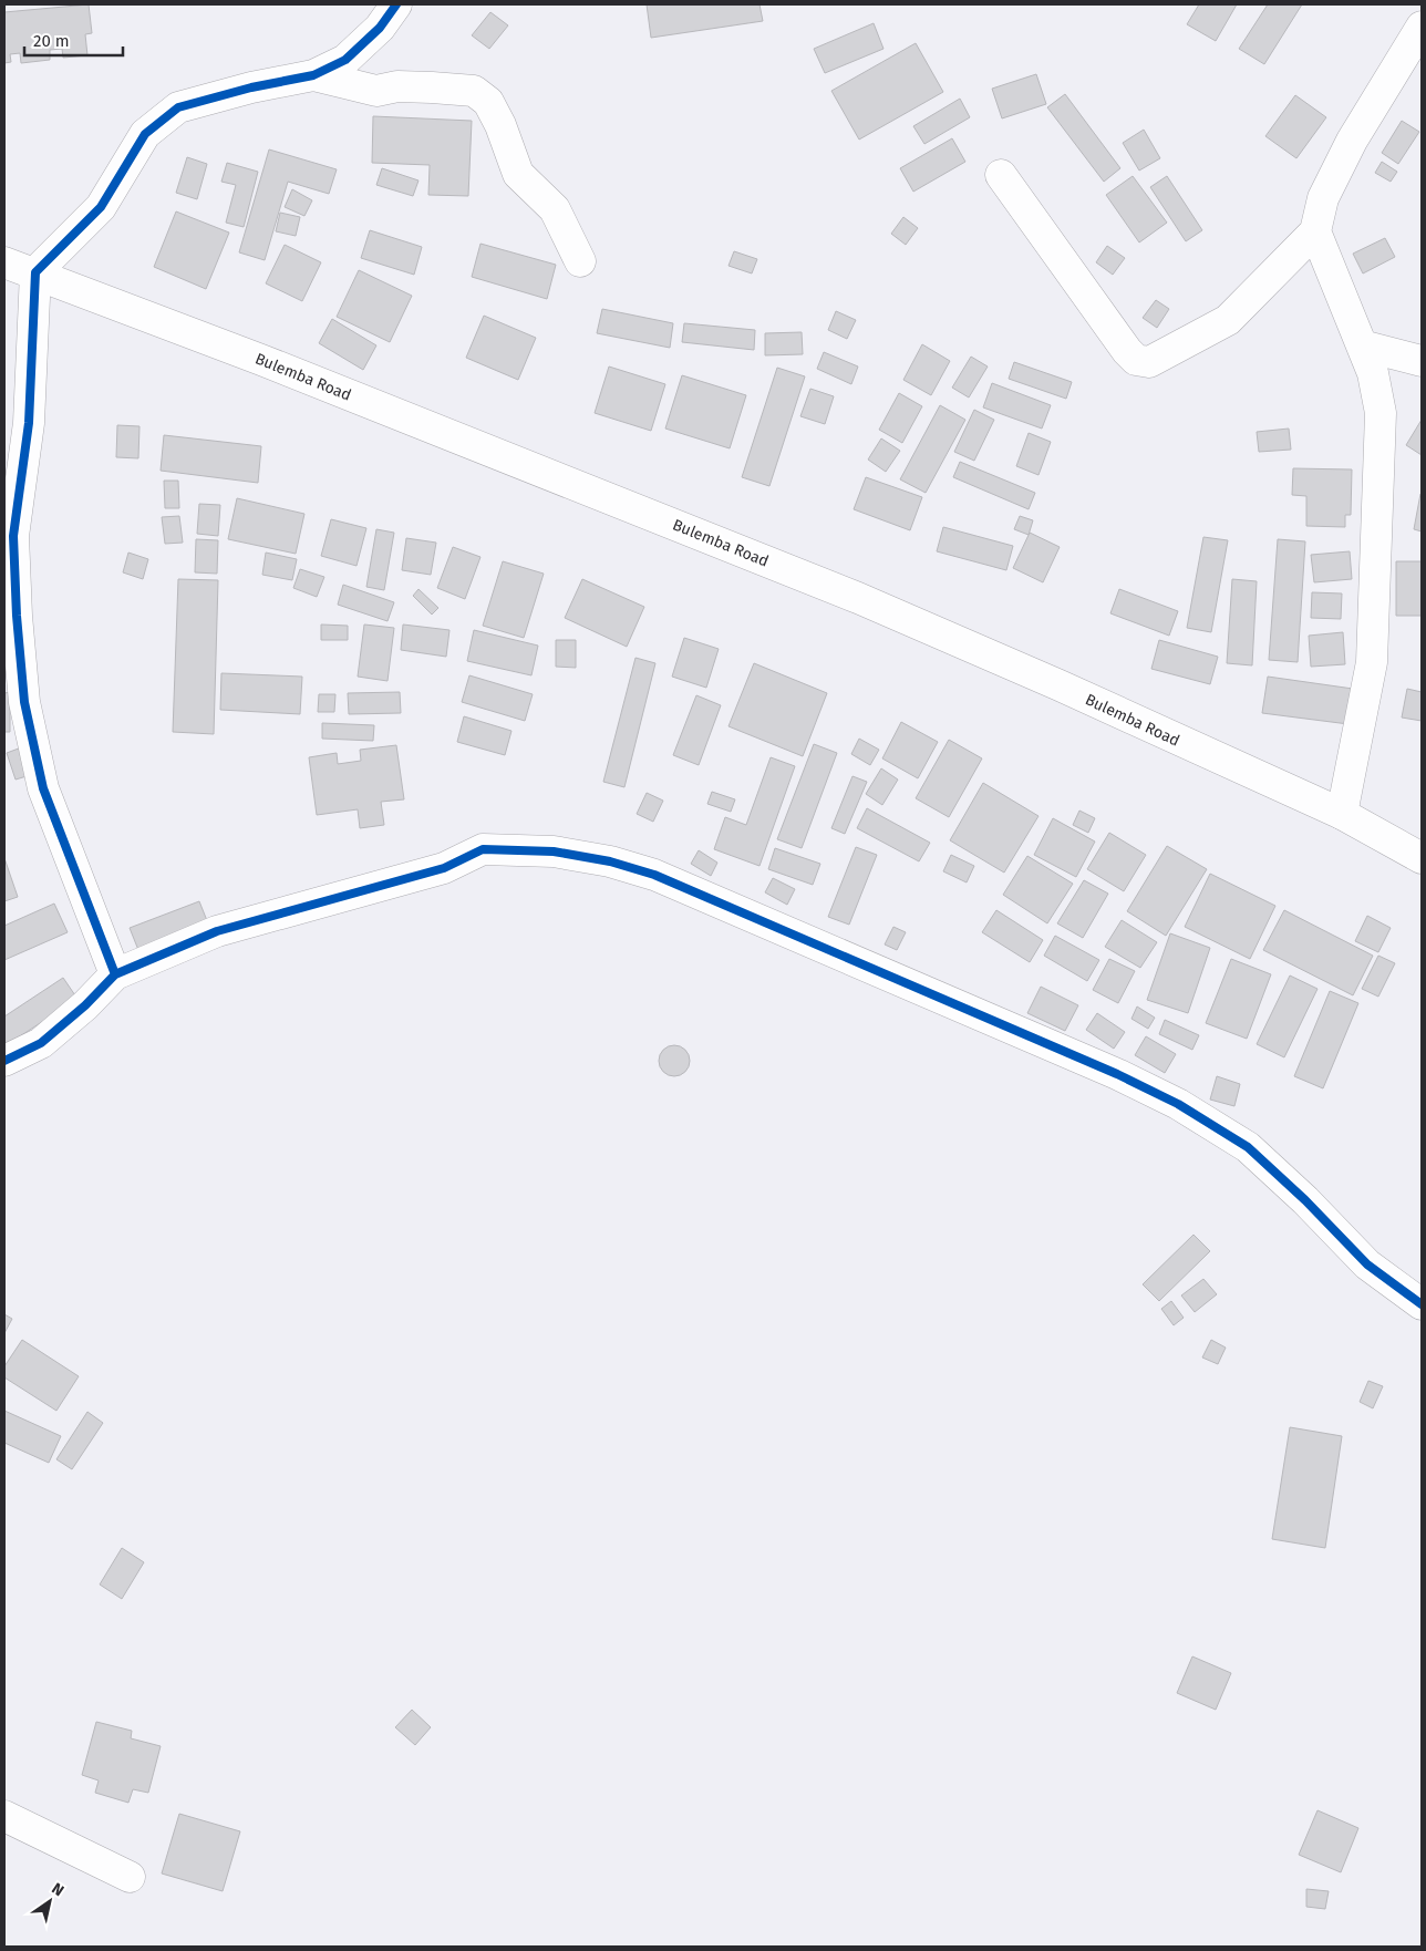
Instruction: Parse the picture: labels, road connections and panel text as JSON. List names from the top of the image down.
{
  "streets": {
    "street": ["Bulemba Road"]
  },
  "scale_bar": "20 m",
  "north": "top right"
}
